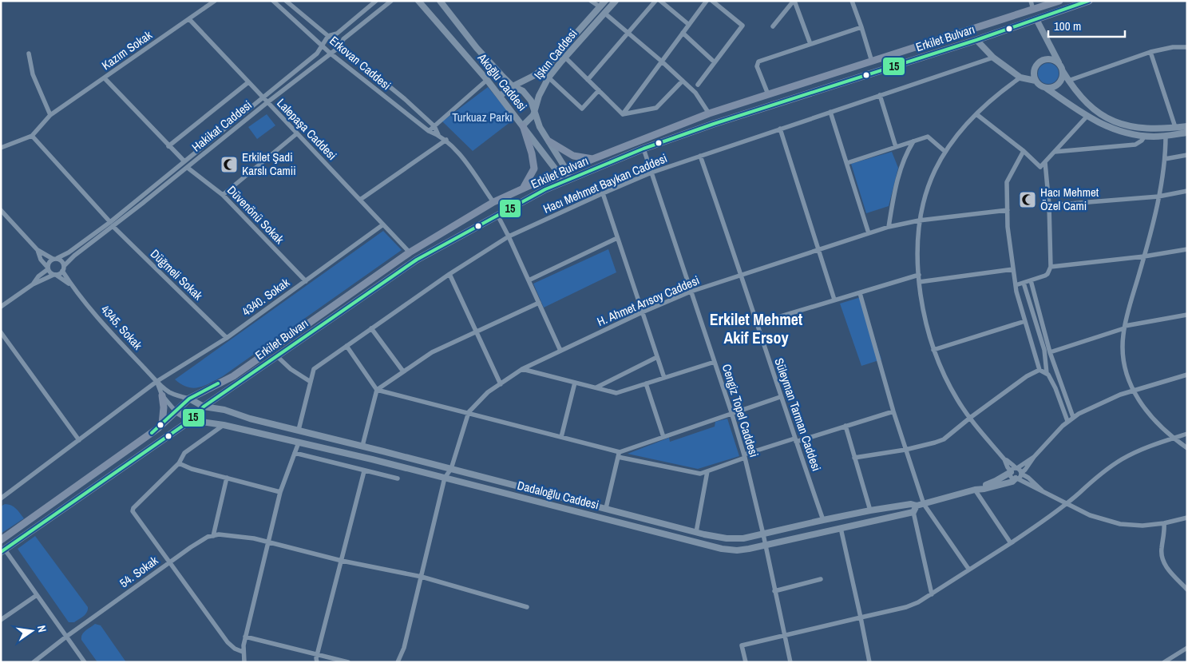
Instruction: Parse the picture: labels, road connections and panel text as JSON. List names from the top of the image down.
{
  "streets": {
    "main road": ["Erkilet Bulvarı"],
    "street": [
      "Kazım Sokak",
      "Işkın Caddesi",
      "Erkovan Caddesi",
      "Akoğlu Caddesi",
      "Hakikat Caddesi",
      "Lalepaşa Caddesi",
      "Hacı Mehmet Baykan Caddesi",
      "Düvenönü Sokak",
      "Düğmeli Sokak",
      "4340. Sokak",
      "H. Ahmet Arısoy Caddesi",
      "4345. Sokak",
      "Cengiz Topel Caddesi",
      "Süleyman Tarman Caddesi",
      "Dadaloğlu Caddesi",
      "54. Sokak"
    ]
  },
  "crossings": [
    ["Erkilet Bulvarı", "Erkovan Caddesi"],
    ["Erkilet Bulvarı", "Akoğlu Caddesi"],
    ["Erkilet Bulvarı", "Lalepaşa Caddesi"],
    ["Erkilet Bulvarı", "4345. Sokak"],
    ["Erkilet Bulvarı", "Cengiz Topel Caddesi"],
    ["Erkilet Bulvarı", "Dadaloğlu Caddesi"],
    ["Kazım Sokak", "Lalepaşa Caddesi"],
    ["Kazım Sokak", "Düğmeli Sokak"],
    ["Işkın Caddesi", "Akoğlu Caddesi"],
    ["Erkovan Caddesi", "Hakikat Caddesi"],
    ["Hakikat Caddesi", "Lalepaşa Caddesi"],
    ["Hakikat Caddesi", "Düvenönü Sokak"],
    ["Hakikat Caddesi", "Düğmeli Sokak"],
    ["Hakikat Caddesi", "4345. Sokak"],
    ["Lalepaşa Caddesi", "4340. Sokak"],
    ["Hacı Mehmet Baykan Caddesi", "Cengiz Topel Caddesi"],
    ["Hacı Mehmet Baykan Caddesi", "Süleyman Tarman Caddesi"],
    ["Hacı Mehmet Baykan Caddesi", "Dadaloğlu Caddesi"],
    ["Düvenönü Sokak", "4340. Sokak"],
    ["Düğmeli Sokak", "4340. Sokak"],
    ["4340. Sokak", "4345. Sokak"],
    ["H. Ahmet Arısoy Caddesi", "Cengiz Topel Caddesi"],
    ["H. Ahmet Arısoy Caddesi", "Süleyman Tarman Caddesi"],
    ["H. Ahmet Arısoy Caddesi", "Dadaloğlu Caddesi"],
    ["Cengiz Topel Caddesi", "Dadaloğlu Caddesi"],
    ["Süleyman Tarman Caddesi", "Dadaloğlu Caddesi"]
  ],
  "districts": ["Erkilet Mehmet Akif Ersoy"],
  "parks": ["Turkuaz Parkı"],
  "places": {
    "mosque": ["Erkilet Şadi Karslı Camii", "Hacı Mehmet Özel Cami"]
  },
  "lines": ["transit line 15"],
  "scale_bar": "100 m",
  "north": "right"
}
